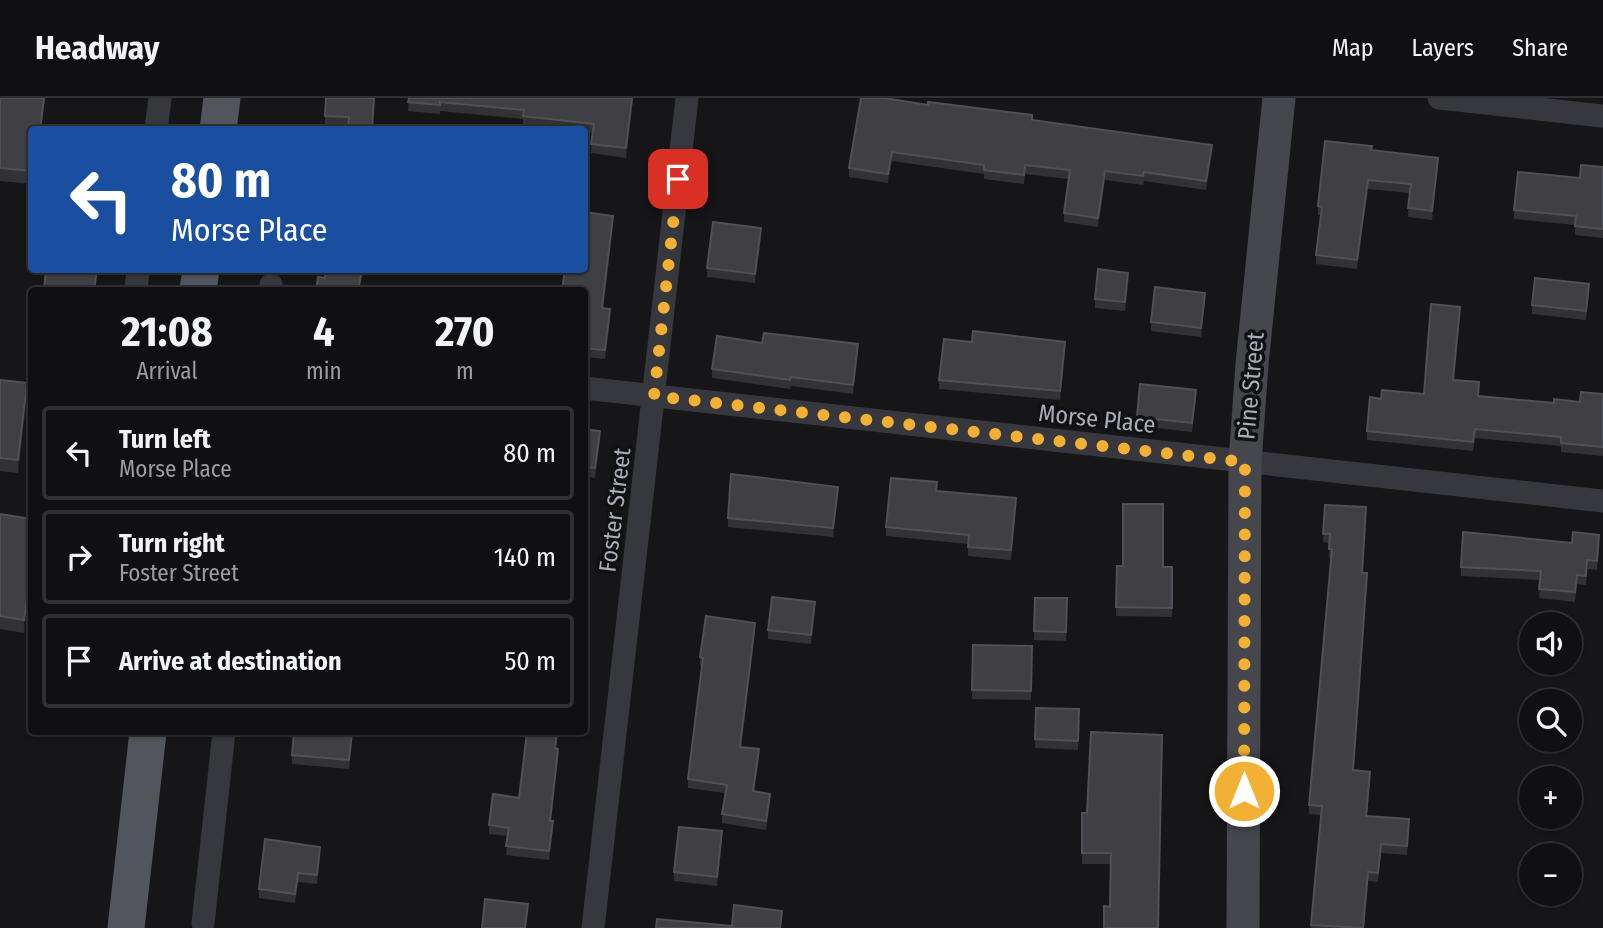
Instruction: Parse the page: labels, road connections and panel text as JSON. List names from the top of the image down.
{
  "streets": {
    "main road": ["Pine Street"],
    "street": ["Morse Place", "Foster Street"]
  },
  "crossings": [
    ["Pine Street", "Morse Place"],
    ["Morse Place", "Foster Street"]
  ],
  "page": {
    "header": "Headway",
    "nav": ["Map", "Layers", "Share"],
    "turn": ["80 m", "Morse Place"],
    "eta": [
      "21:08",
      "Arrival",
      "4",
      "min",
      "270",
      "m"
    ],
    "list": [
      {
        "name": "Turn left",
        "note": "Morse Place",
        "value": "80 m"
      },
      {
        "name": "Turn right",
        "note": "Foster Street",
        "value": "140 m"
      },
      {
        "name": "Arrive at destination",
        "value": "50 m"
      }
    ],
    "map_buttons": ["+", "−"]
  }
}
